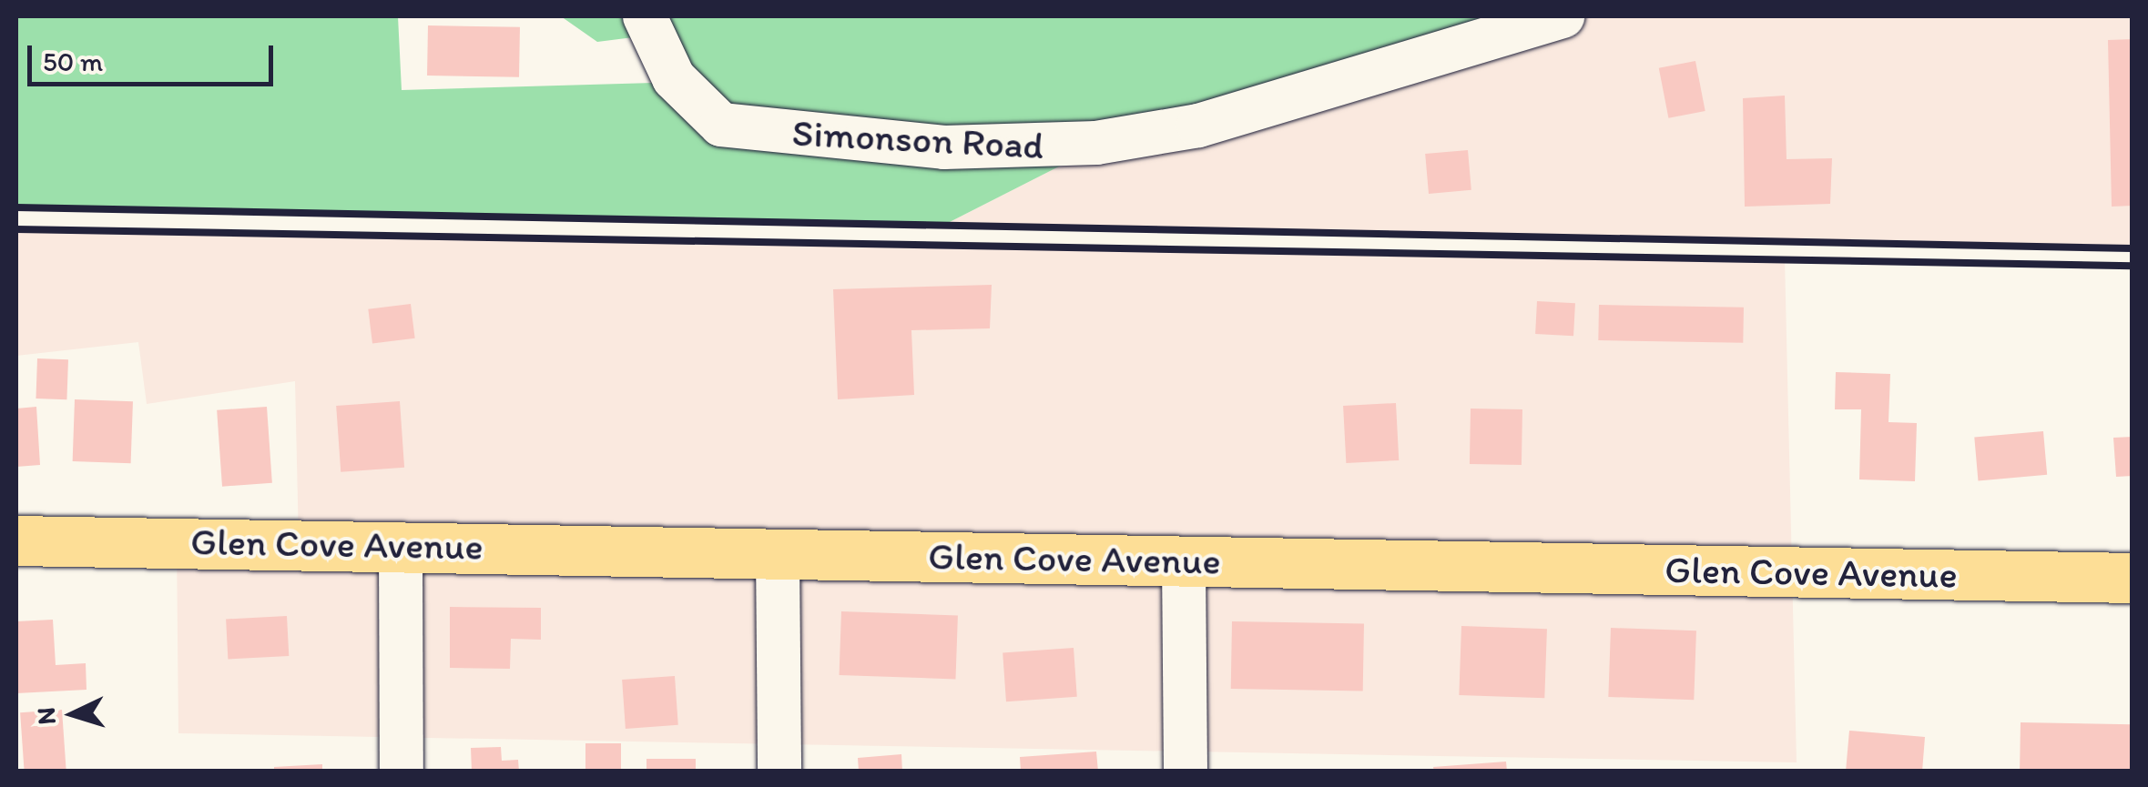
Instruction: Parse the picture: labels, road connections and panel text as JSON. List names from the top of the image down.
{
  "streets": {
    "main road": ["Glen Cove Avenue"],
    "street": ["Simonson Road"]
  },
  "scale_bar": "50 m",
  "north": "left"
}
